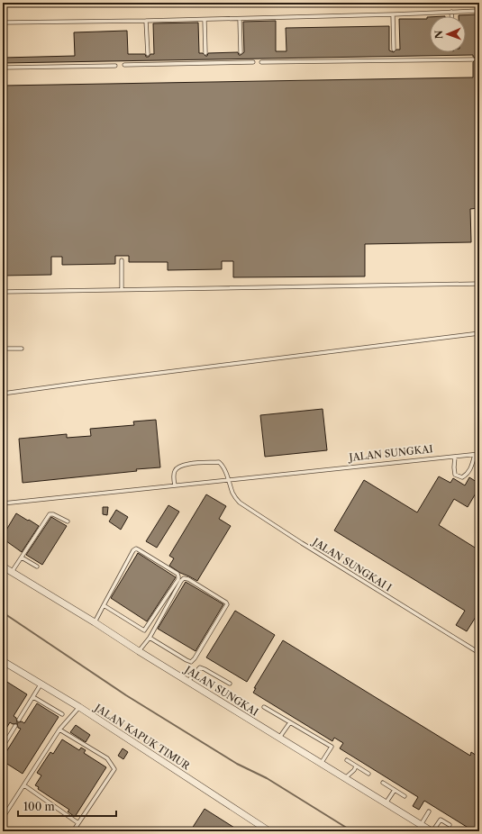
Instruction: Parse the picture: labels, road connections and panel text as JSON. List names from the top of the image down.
{
  "streets": {
    "street": ["JALAN SUNGKAI", "JALAN KAPUK TIMUR"],
    "lane": ["JALAN SUNGKAI I"]
  },
  "crossings": [
    ["JALAN SUNGKAI", "JALAN SUNGKAI I"]
  ],
  "scale_bar": "100 m",
  "north": "left"
}
